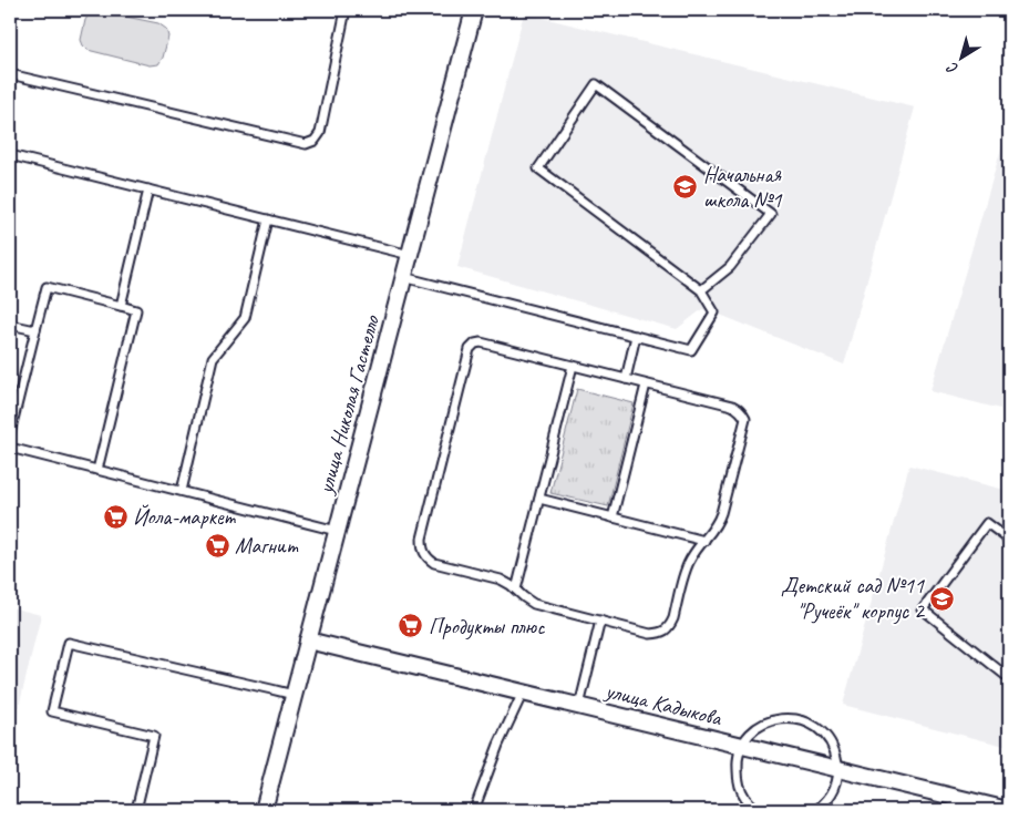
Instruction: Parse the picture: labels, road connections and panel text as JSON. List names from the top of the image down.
{
  "streets": {
    "street": ["улица Николая Гастелло", "улица Кадыкова"]
  },
  "crossings": [
    ["улица Николая Гастелло", "улица Кадыкова"]
  ],
  "places": {
    "school or university": ["Начальная школа №1", "Детский сад №11 \"Ручеёк\" корпус 2"],
    "supermarket": ["Йола-маркет", "Магнит", "Продукты плюс"]
  },
  "north": "bottom left"
}
